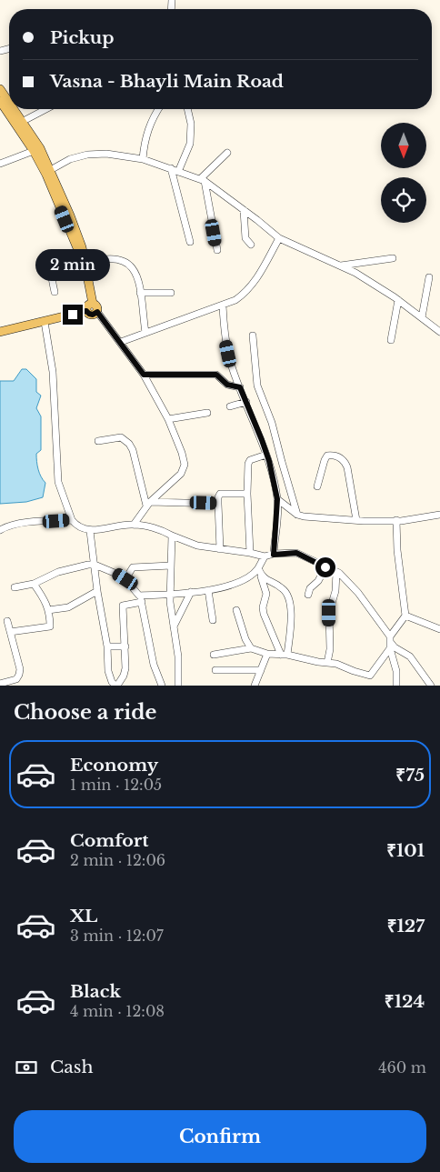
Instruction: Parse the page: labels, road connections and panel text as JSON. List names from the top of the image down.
{
  "north": "bottom",
  "page": {
    "banner": ["Pickup", "Vasna - Bhayli Main Road"],
    "bubble": "2 min",
    "heading": "Choose a ride",
    "list": [
      {
        "name": "Economy",
        "note": "1 min · 12:05",
        "value": "₹75"
      },
      {
        "name": "Comfort",
        "note": "2 min · 12:06",
        "value": "₹101"
      },
      {
        "name": "XL",
        "note": "3 min · 12:07",
        "value": "₹127"
      },
      {
        "name": "Black",
        "note": "4 min · 12:08",
        "value": "₹124"
      }
    ],
    "pay": ["Cash", "460 m"],
    "buttons": "Confirm"
  }
}
